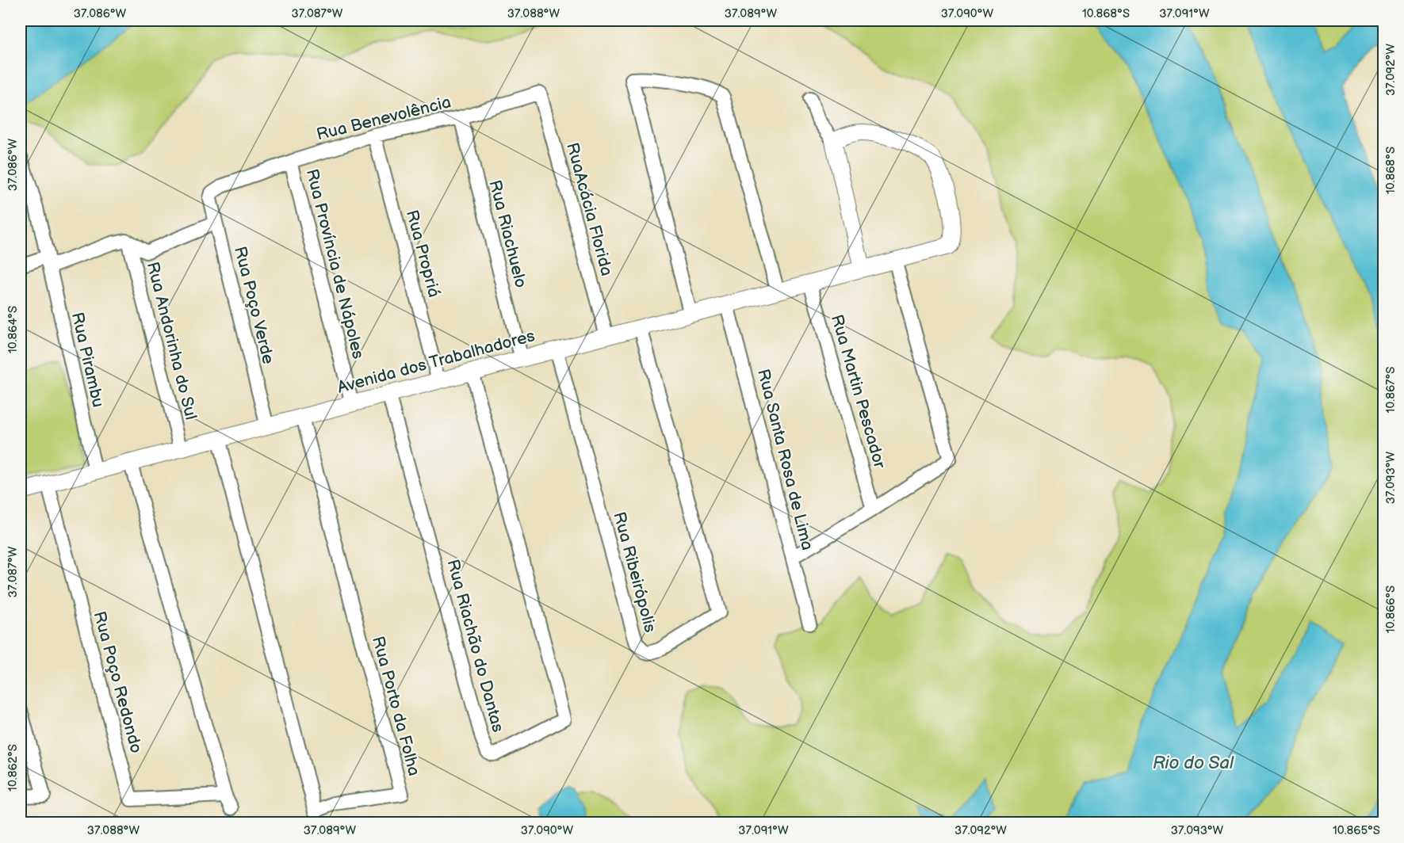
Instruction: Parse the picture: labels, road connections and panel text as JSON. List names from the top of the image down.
{
  "streets": {
    "street": [
      "Rua Benevolência",
      "RuaAcácia Florida",
      "Rua Riachuelo",
      "Rua Propriá",
      "Rua Província de Nápoles",
      "Rua Poço Verde",
      "Rua Andorinha do Sul",
      "Rua Pirambu",
      "Avenida dos Trabalhadores",
      "Rua Martin Pescador",
      "Rua Santa Rosa de Lima",
      "Rua Ribeirópolis",
      "Rua Riachão do Dantas",
      "Rua Poço Redondo",
      "Rua Porto da Folha"
    ]
  },
  "crossings": [
    ["Rua Benevolência", "RuaAcácia Florida"],
    ["Rua Benevolência", "Rua Riachuelo"],
    ["Rua Benevolência", "Rua Propriá"],
    ["Rua Benevolência", "Rua Província de Nápoles"],
    ["Rua Benevolência", "Rua Poço Verde"],
    ["RuaAcácia Florida", "Avenida dos Trabalhadores"],
    ["Rua Riachuelo", "Avenida dos Trabalhadores"],
    ["Rua Propriá", "Avenida dos Trabalhadores"],
    ["Rua Província de Nápoles", "Avenida dos Trabalhadores"],
    ["Rua Poço Verde", "Avenida dos Trabalhadores"],
    ["Rua Andorinha do Sul", "Avenida dos Trabalhadores"],
    ["Rua Pirambu", "Avenida dos Trabalhadores"],
    ["Avenida dos Trabalhadores", "Rua Martin Pescador"],
    ["Avenida dos Trabalhadores", "Rua Santa Rosa de Lima"],
    ["Avenida dos Trabalhadores", "Rua Ribeirópolis"],
    ["Avenida dos Trabalhadores", "Rua Riachão do Dantas"],
    ["Avenida dos Trabalhadores", "Rua Poço Redondo"],
    ["Avenida dos Trabalhadores", "Rua Porto da Folha"]
  ],
  "water": ["Rio do Sal"],
  "coordinates": [
    "37.086°W",
    "37.087°W",
    "37.088°W",
    "37.089°W",
    "37.090°W",
    "10.868°S",
    "37.091°W",
    "37.092°W",
    "10.864°S",
    "10.867°S",
    "37.093°W",
    "10.866°S",
    "10.862°S",
    "10.865°S"
  ]
}
